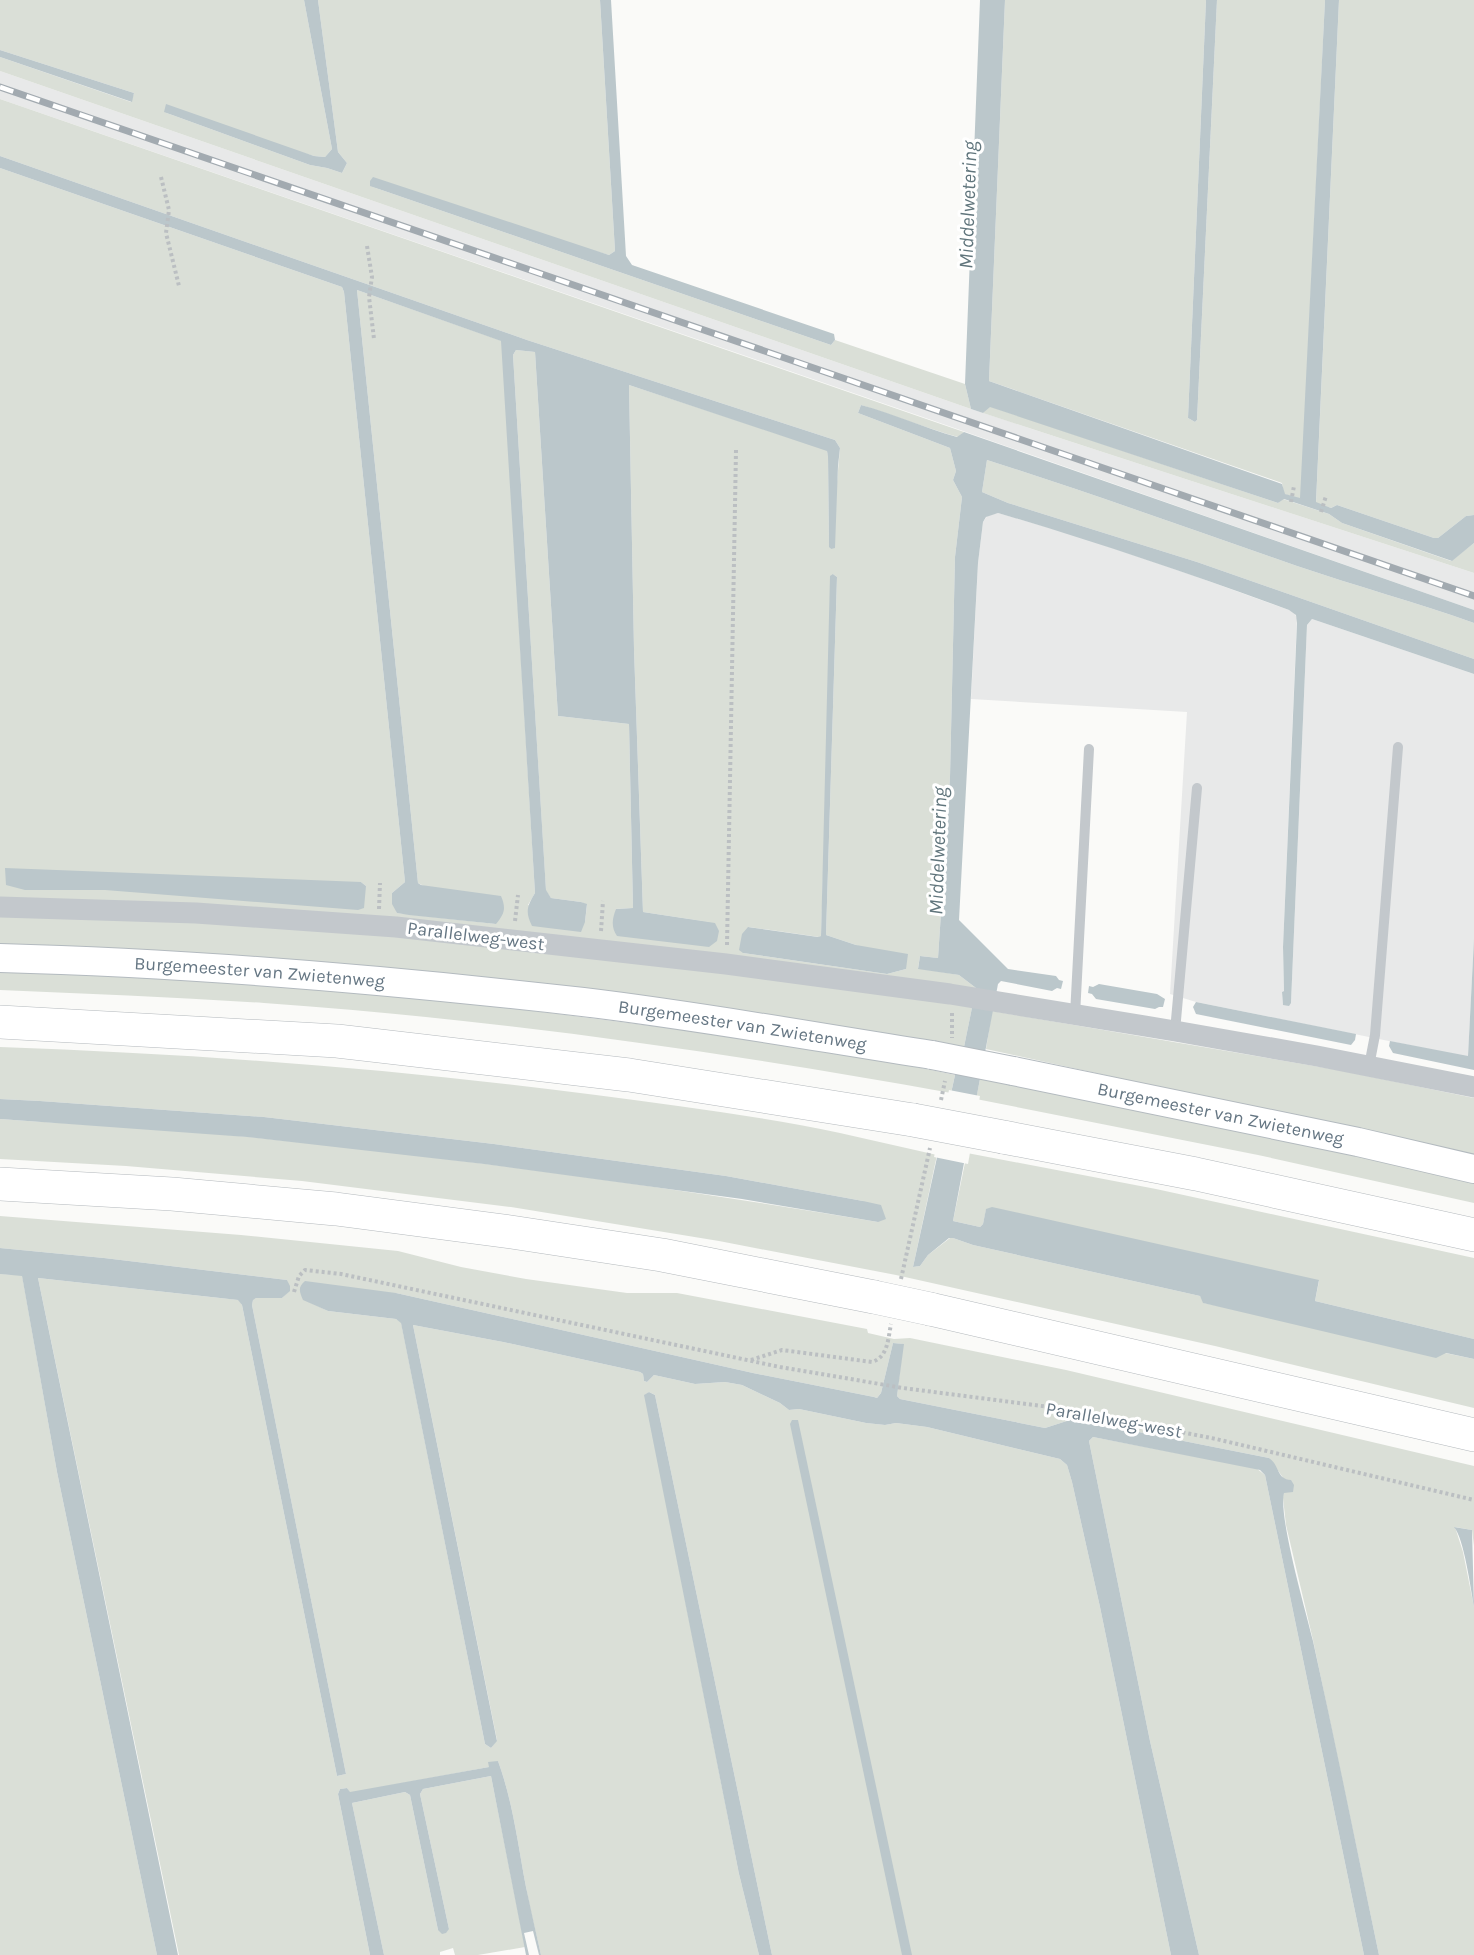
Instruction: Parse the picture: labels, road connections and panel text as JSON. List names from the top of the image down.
{
  "streets": {
    "main road": ["Burgemeester van Zwietenweg"],
    "street": ["Parallelweg-west"]
  },
  "water": ["Middelwetering"]
}
